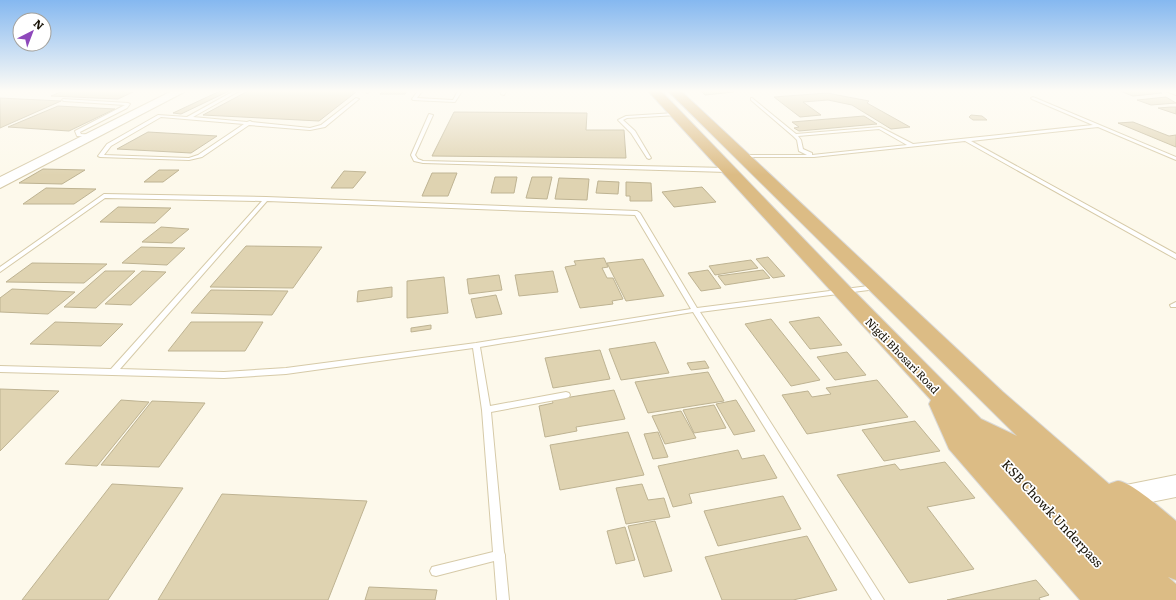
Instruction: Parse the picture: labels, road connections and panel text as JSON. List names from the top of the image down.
{
  "streets": {
    "main road": ["Nigdi Bhosari Road", "KSB Chowk Underpass"]
  },
  "crossings": [
    ["Nigdi Bhosari Road", "KSB Chowk Underpass"]
  ],
  "north": "top right"
}
